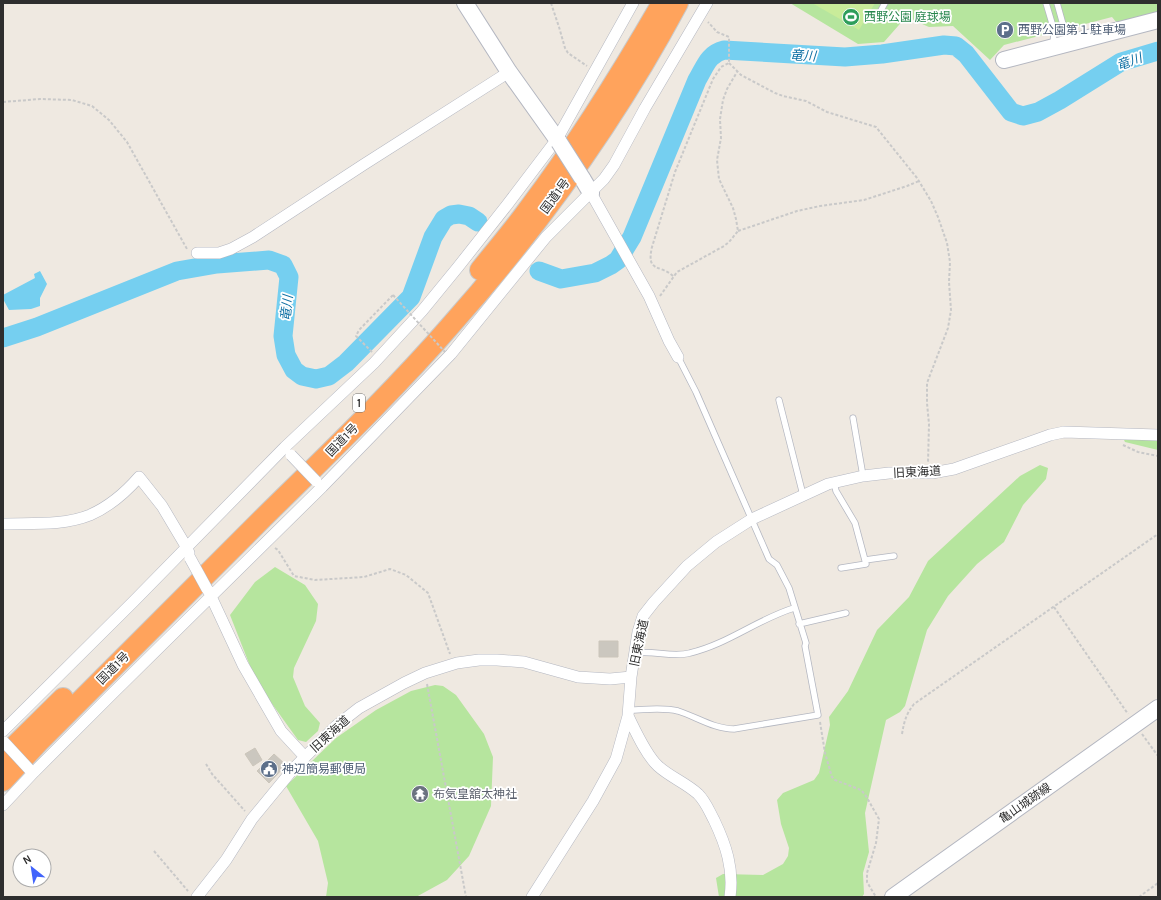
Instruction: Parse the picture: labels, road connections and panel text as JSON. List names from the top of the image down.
{
  "streets": {
    "highway": ["国道1号", "1"],
    "street": ["旧東海道", "亀山城跡線"]
  },
  "crossings": [
    ["国道1号", "1"]
  ],
  "water": ["竜川"],
  "places": {
    "sports": ["西野公園 庭球場"],
    "parking": ["西野公園第１駐車場"],
    "public building": ["神辺簡易郵便局"],
    "temple": ["布気皇舘太神社"]
  },
  "north": "top left"
}
